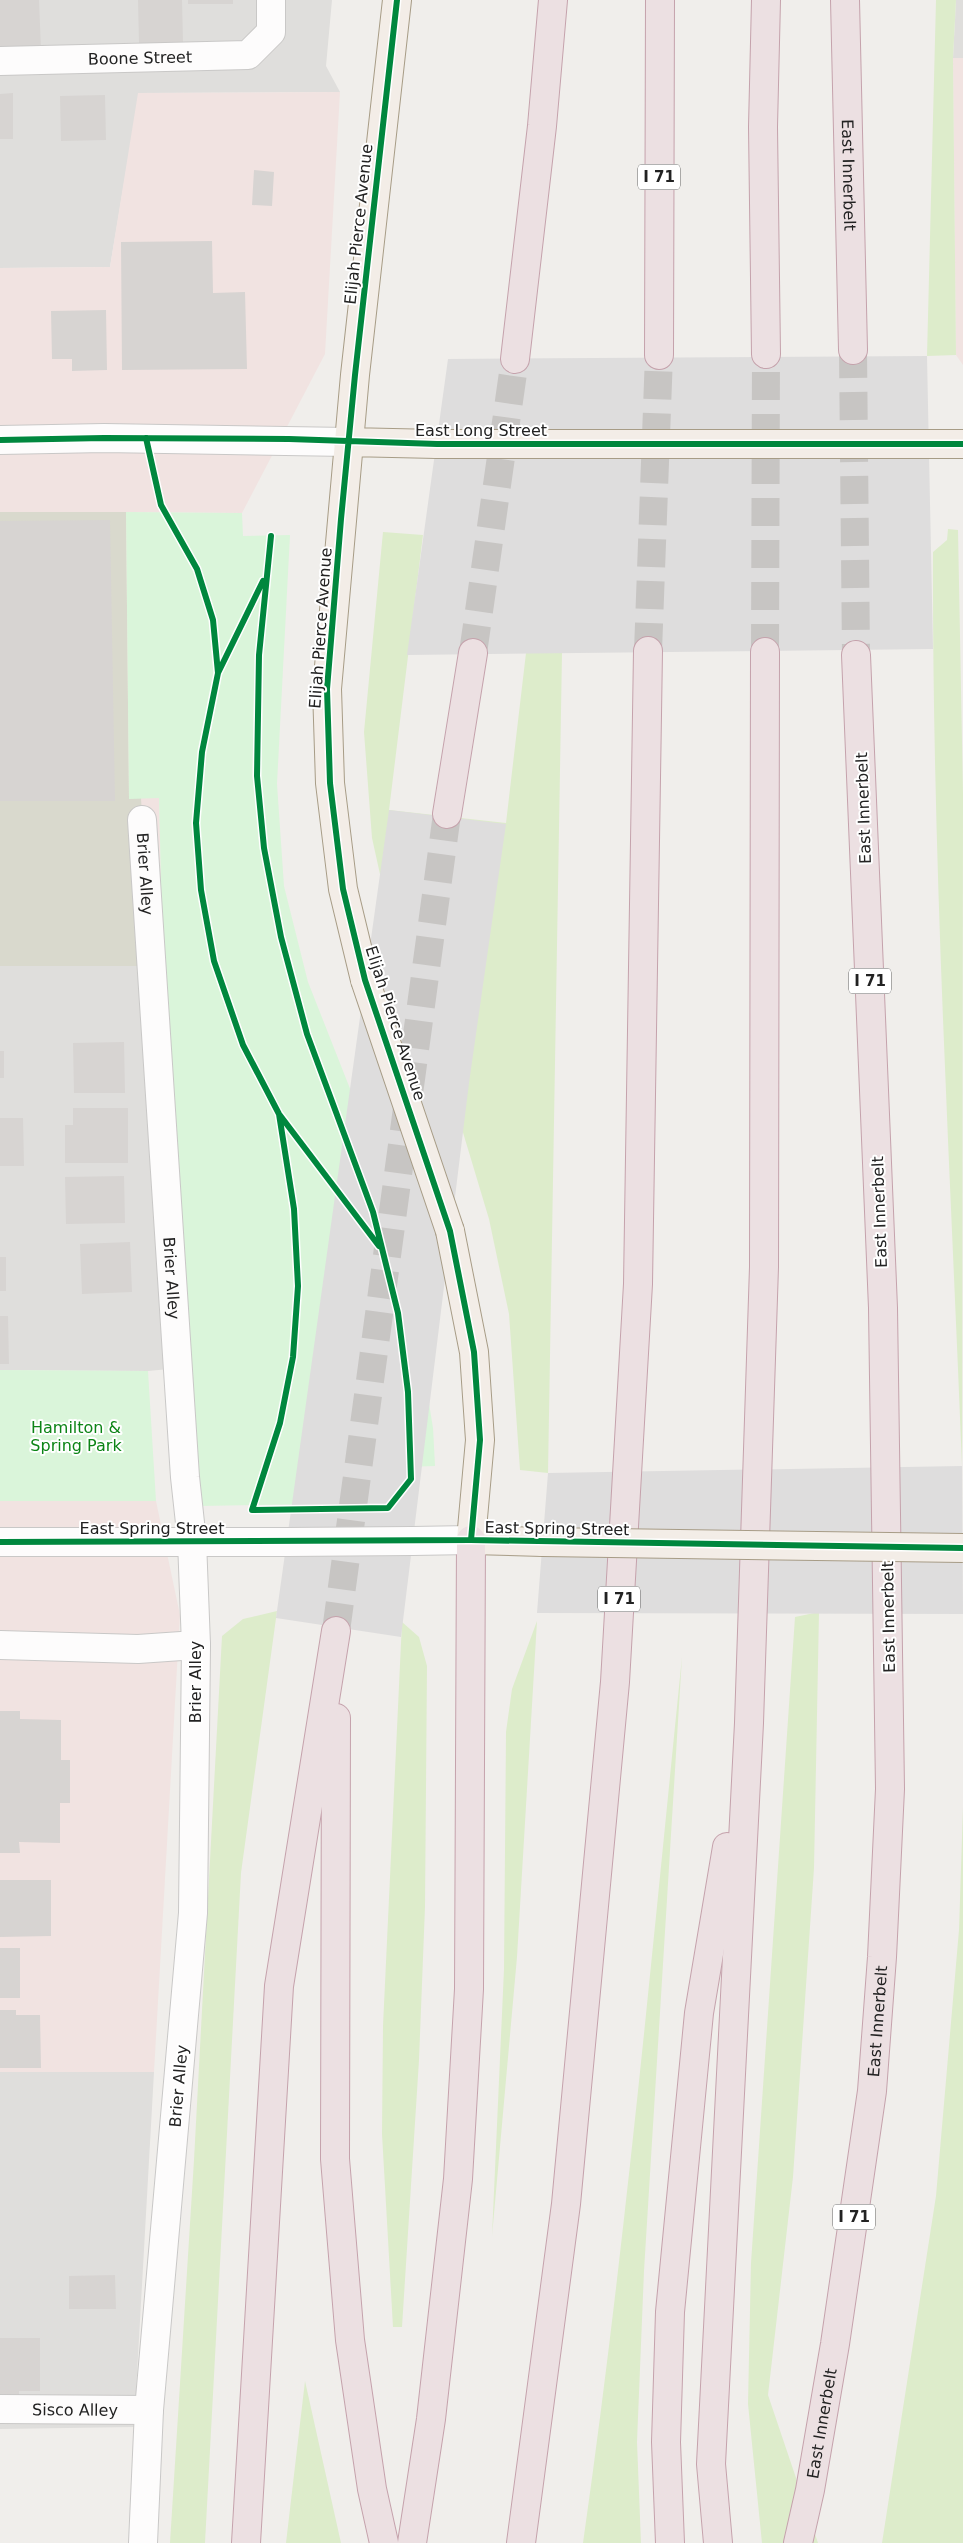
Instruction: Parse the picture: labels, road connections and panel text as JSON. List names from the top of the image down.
{
  "streets": {
    "highway": ["East Innerbelt", "I 71"],
    "main road": ["Elijah Pierce Avenue", "East Long Street", "East Spring Street"],
    "street": ["Boone Street", "Brier Alley", "Sisco Alley"]
  },
  "crossings": [
    ["Elijah Pierce Avenue", "East Long Street"],
    ["Elijah Pierce Avenue", "East Spring Street"],
    ["Brier Alley", "East Spring Street"],
    ["Brier Alley", "Sisco Alley"]
  ],
  "parks": ["Hamilton & Spring Park"]
}
